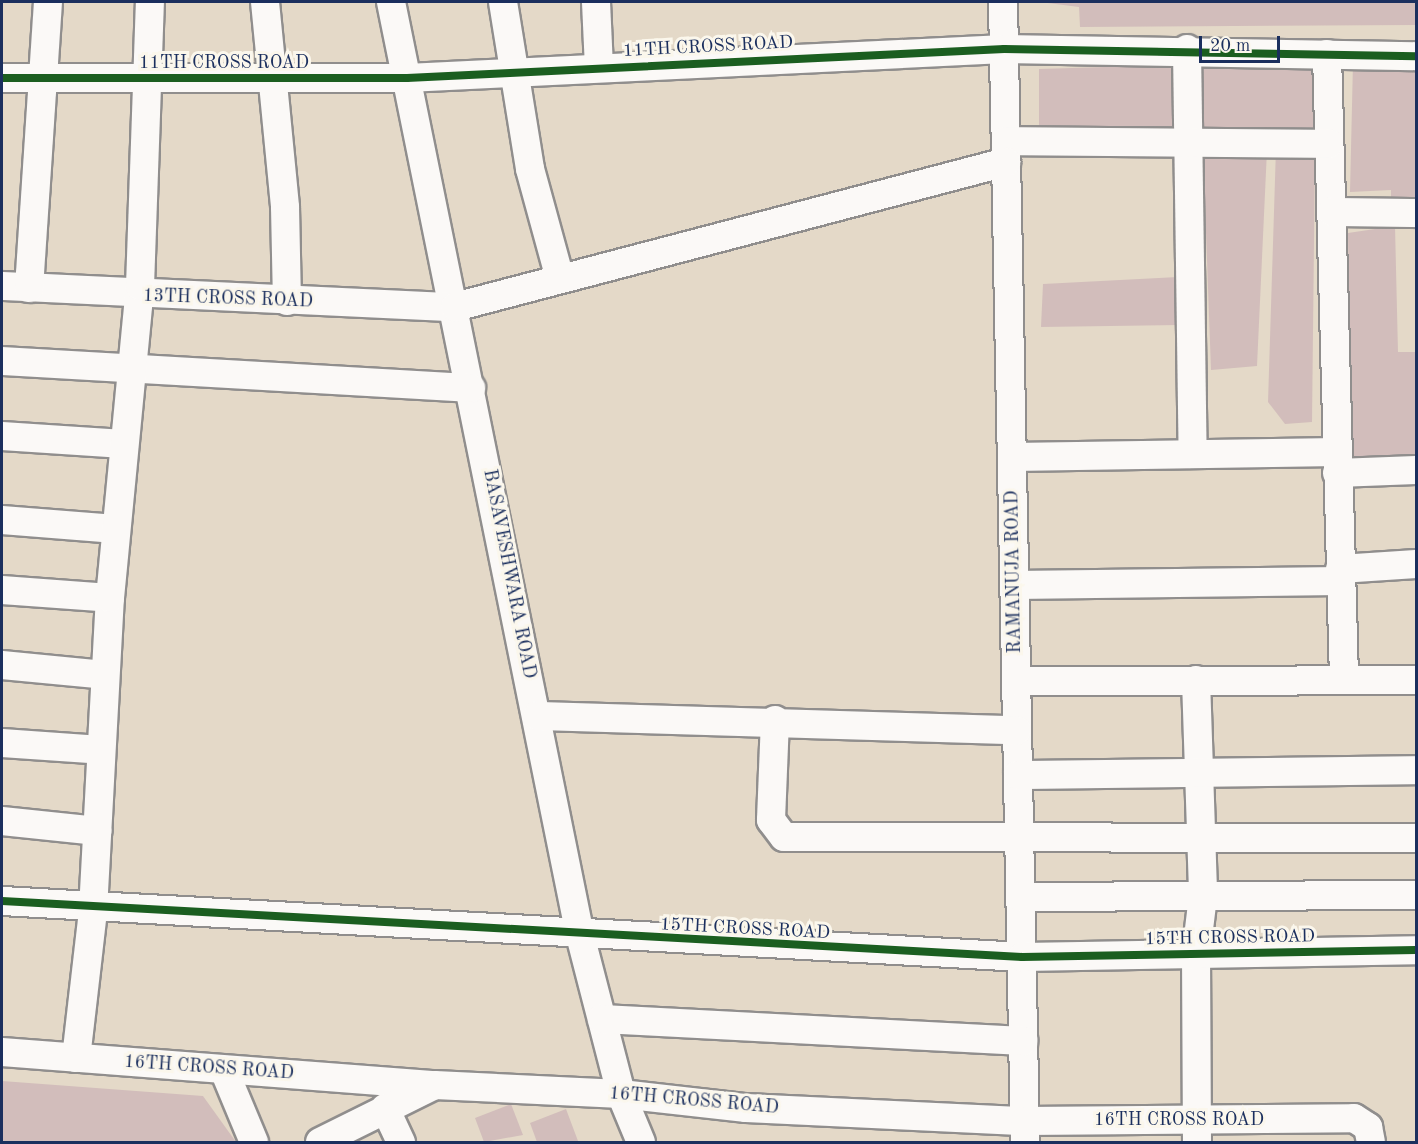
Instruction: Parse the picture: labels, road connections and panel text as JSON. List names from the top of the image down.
{
  "streets": {
    "street": [
      "11TH CROSS ROAD",
      "13TH CROSS ROAD",
      "RAMANUJA ROAD",
      "BASAVESHWARA ROAD",
      "15TH CROSS ROAD",
      "16TH CROSS ROAD"
    ]
  },
  "crossings": [
    ["11TH CROSS ROAD", "RAMANUJA ROAD"],
    ["11TH CROSS ROAD", "BASAVESHWARA ROAD"],
    ["13TH CROSS ROAD", "RAMANUJA ROAD"],
    ["13TH CROSS ROAD", "BASAVESHWARA ROAD"],
    ["RAMANUJA ROAD", "15TH CROSS ROAD"],
    ["RAMANUJA ROAD", "16TH CROSS ROAD"],
    ["BASAVESHWARA ROAD", "15TH CROSS ROAD"],
    ["BASAVESHWARA ROAD", "16TH CROSS ROAD"]
  ],
  "scale_bar": "20 m"
}
